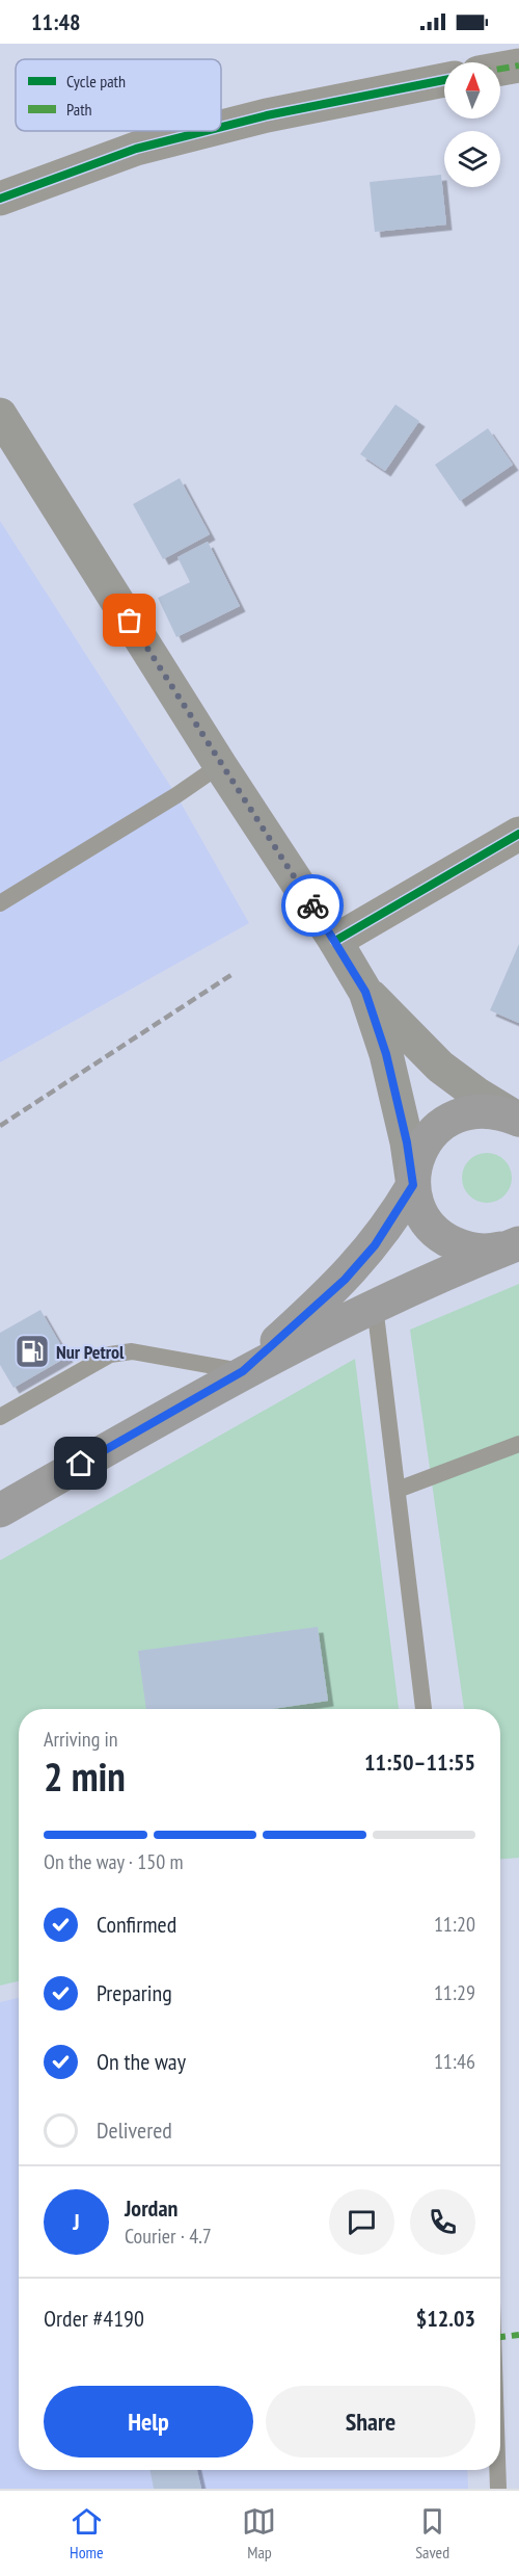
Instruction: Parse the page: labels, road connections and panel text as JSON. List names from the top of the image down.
{
  "places": {
    "fuel station": ["Nur Petrol"]
  },
  "legend": ["Cycle path", "Path"],
  "north": "top",
  "page": {
    "status": "11:48",
    "heading": ["2 min", "Arriving in", "11:50–11:55"],
    "panel": [
      "Jordan",
      "Courier · 4.7",
      "Order #4190",
      "$12.03"
    ],
    "bar": "On the way · 150 m",
    "list": [
      ["Confirmed", "11:20"],
      ["Preparing", "11:29"],
      ["On the way", "11:46"],
      "Delivered"
    ],
    "round": "J",
    "buttons": ["Help", "Share"],
    "tabs": ["Home", "Map", "Saved"]
  }
}
